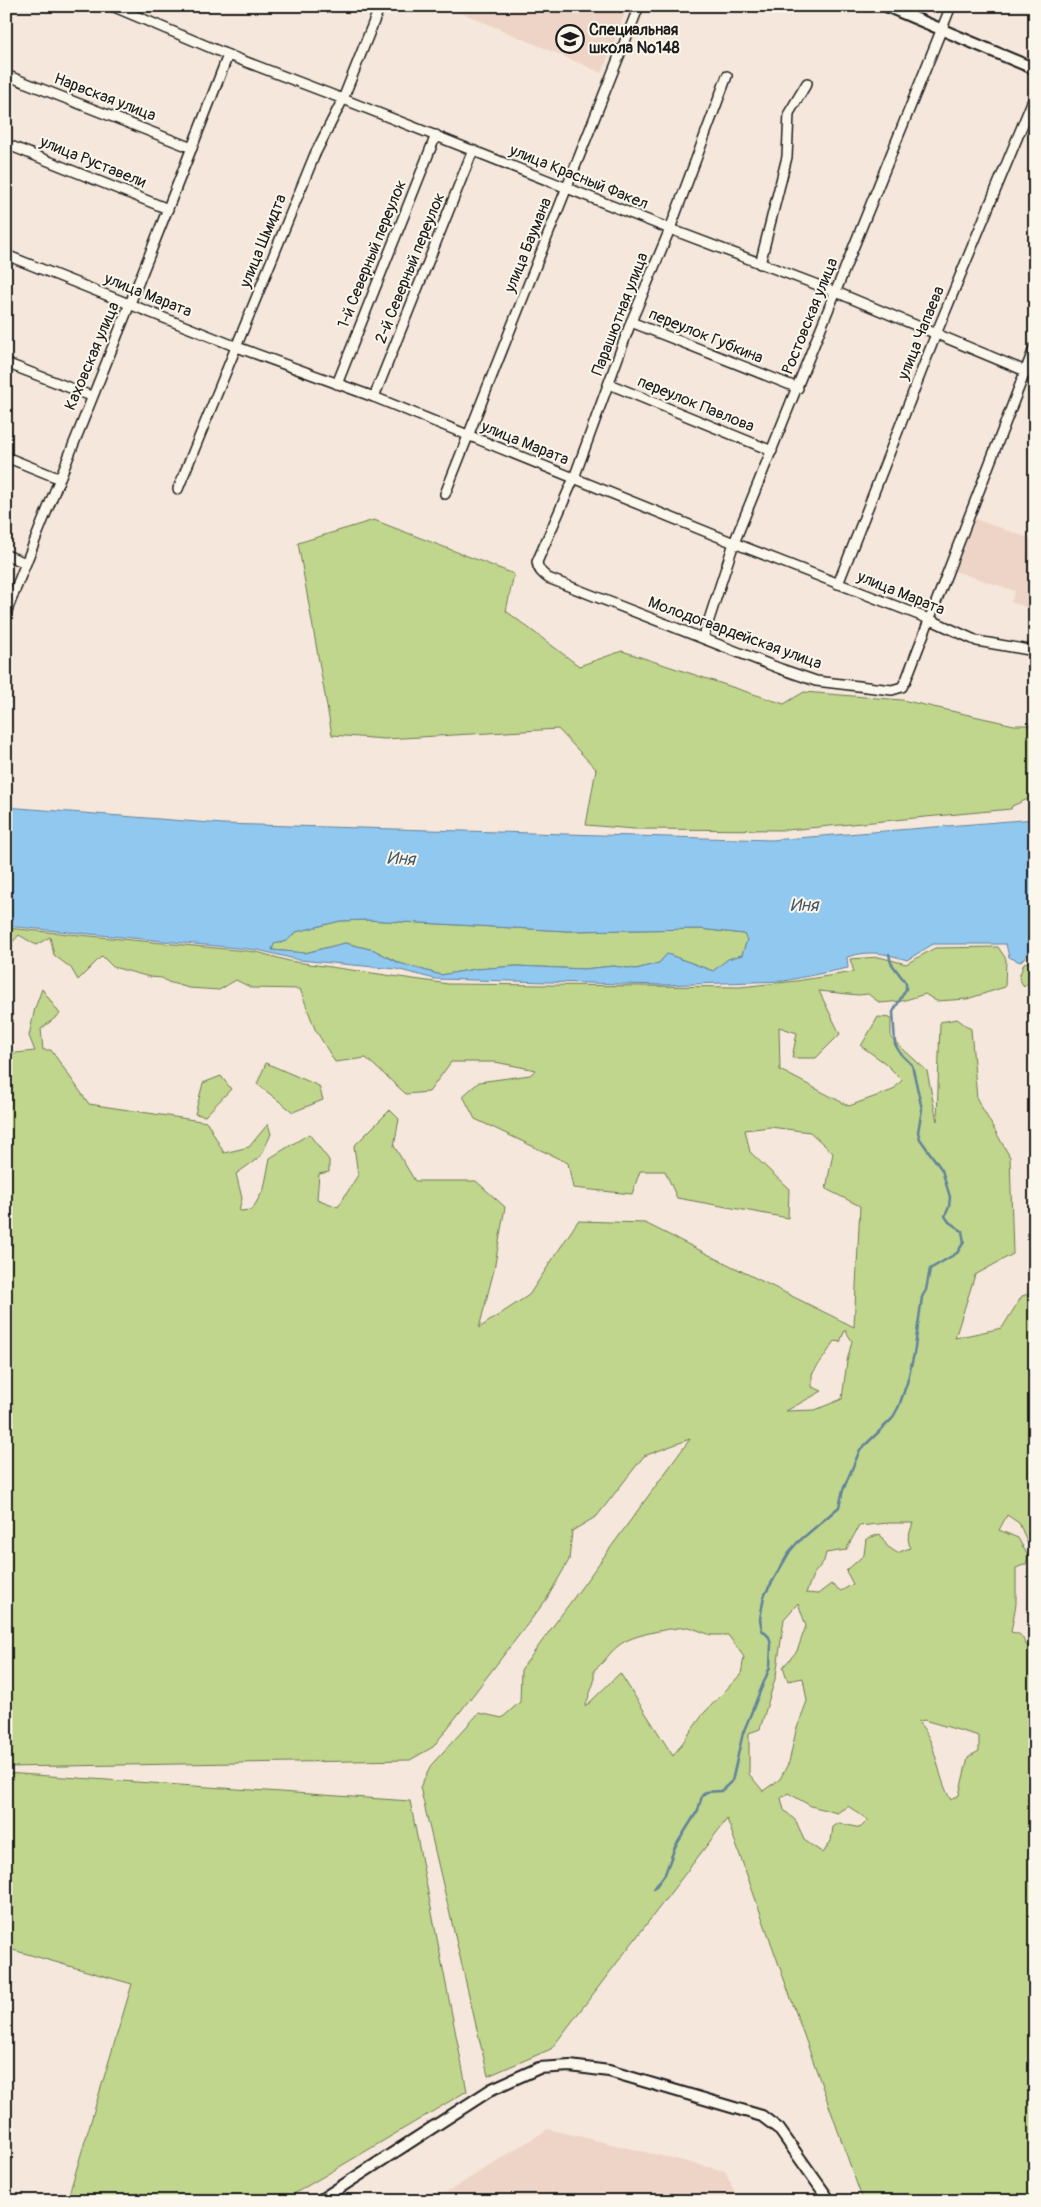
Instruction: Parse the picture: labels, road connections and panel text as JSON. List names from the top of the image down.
{
  "streets": {
    "street": [
      "Нарвская улица",
      "улица Руставели",
      "улица Красный Факел",
      "улица Шмидта",
      "улица Баумана",
      "1-й Северный переулок",
      "2-й Северный переулок",
      "улица Марата",
      "Парашютная улица",
      "Ростовская улица",
      "улица Чапаева",
      "переулок Губкина",
      "Каховская улица",
      "переулок Павлова",
      "Молодогвардейская улица"
    ]
  },
  "crossings": [
    ["Нарвская улица", "Каховская улица"],
    ["улица Руставели", "Каховская улица"],
    ["улица Красный Факел", "улица Шмидта"],
    ["улица Красный Факел", "улица Баумана"],
    ["улица Красный Факел", "1-й Северный переулок"],
    ["улица Красный Факел", "2-й Северный переулок"],
    ["улица Красный Факел", "Парашютная улица"],
    ["улица Красный Факел", "Ростовская улица"],
    ["улица Красный Факел", "улица Чапаева"],
    ["улица Красный Факел", "Каховская улица"],
    ["улица Красный Факел", "Молодогвардейская улица"],
    ["улица Шмидта", "улица Марата"],
    ["улица Баумана", "улица Марата"],
    ["1-й Северный переулок", "улица Марата"],
    ["2-й Северный переулок", "улица Марата"],
    ["улица Марата", "Парашютная улица"],
    ["улица Марата", "Ростовская улица"],
    ["улица Марата", "улица Чапаева"],
    ["улица Марата", "Каховская улица"],
    ["улица Марата", "Молодогвардейская улица"],
    ["Парашютная улица", "переулок Губкина"],
    ["Парашютная улица", "переулок Павлова"],
    ["Парашютная улица", "Молодогвардейская улица"],
    ["Ростовская улица", "переулок Губкина"],
    ["Ростовская улица", "переулок Павлова"],
    ["Ростовская улица", "Молодогвардейская улица"]
  ],
  "water": ["Иня"],
  "places": {
    "school or university": ["Специальная школа №148"]
  }
}
